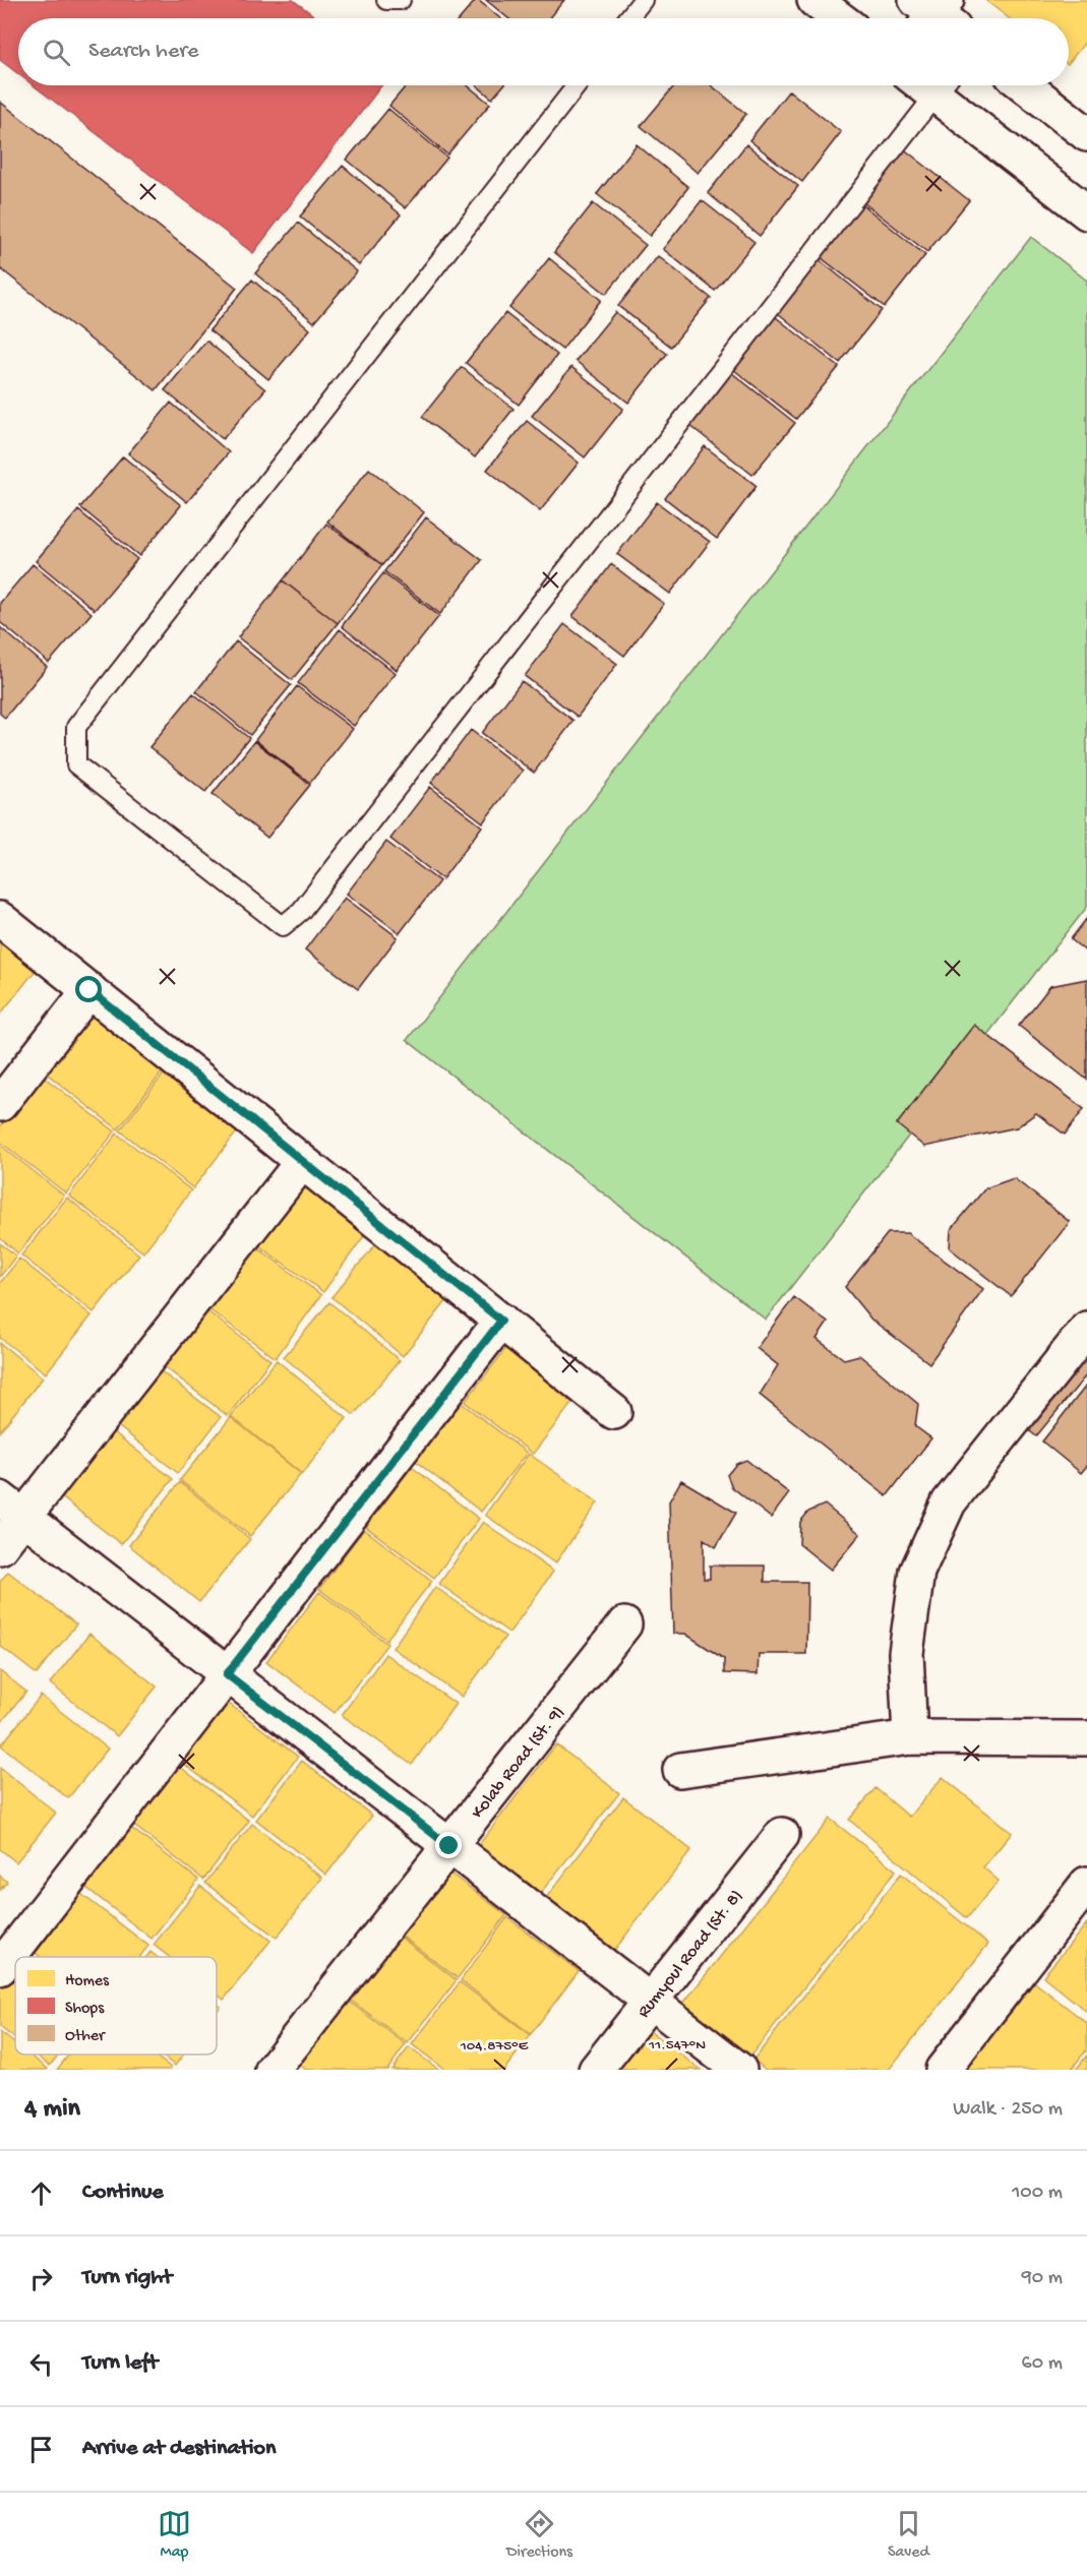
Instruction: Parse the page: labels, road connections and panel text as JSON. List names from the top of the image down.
{
  "streets": {
    "street": ["Kolab Road (St. 9)", "Rumyoul Road (St. 8)"]
  },
  "legend": ["Homes", "Shops", "Other"],
  "page": {
    "search": "Search here",
    "heading": ["4 min", "Walk · 250 m"],
    "list": [
      ["Continue", "100 m"],
      ["Turn right", "90 m"],
      ["Turn left", "60 m"],
      "Arrive at destination"
    ],
    "nav": ["Map", "Directions", "Saved"]
  },
  "coordinates": ["11.547°N", "104.875°E"]
}
